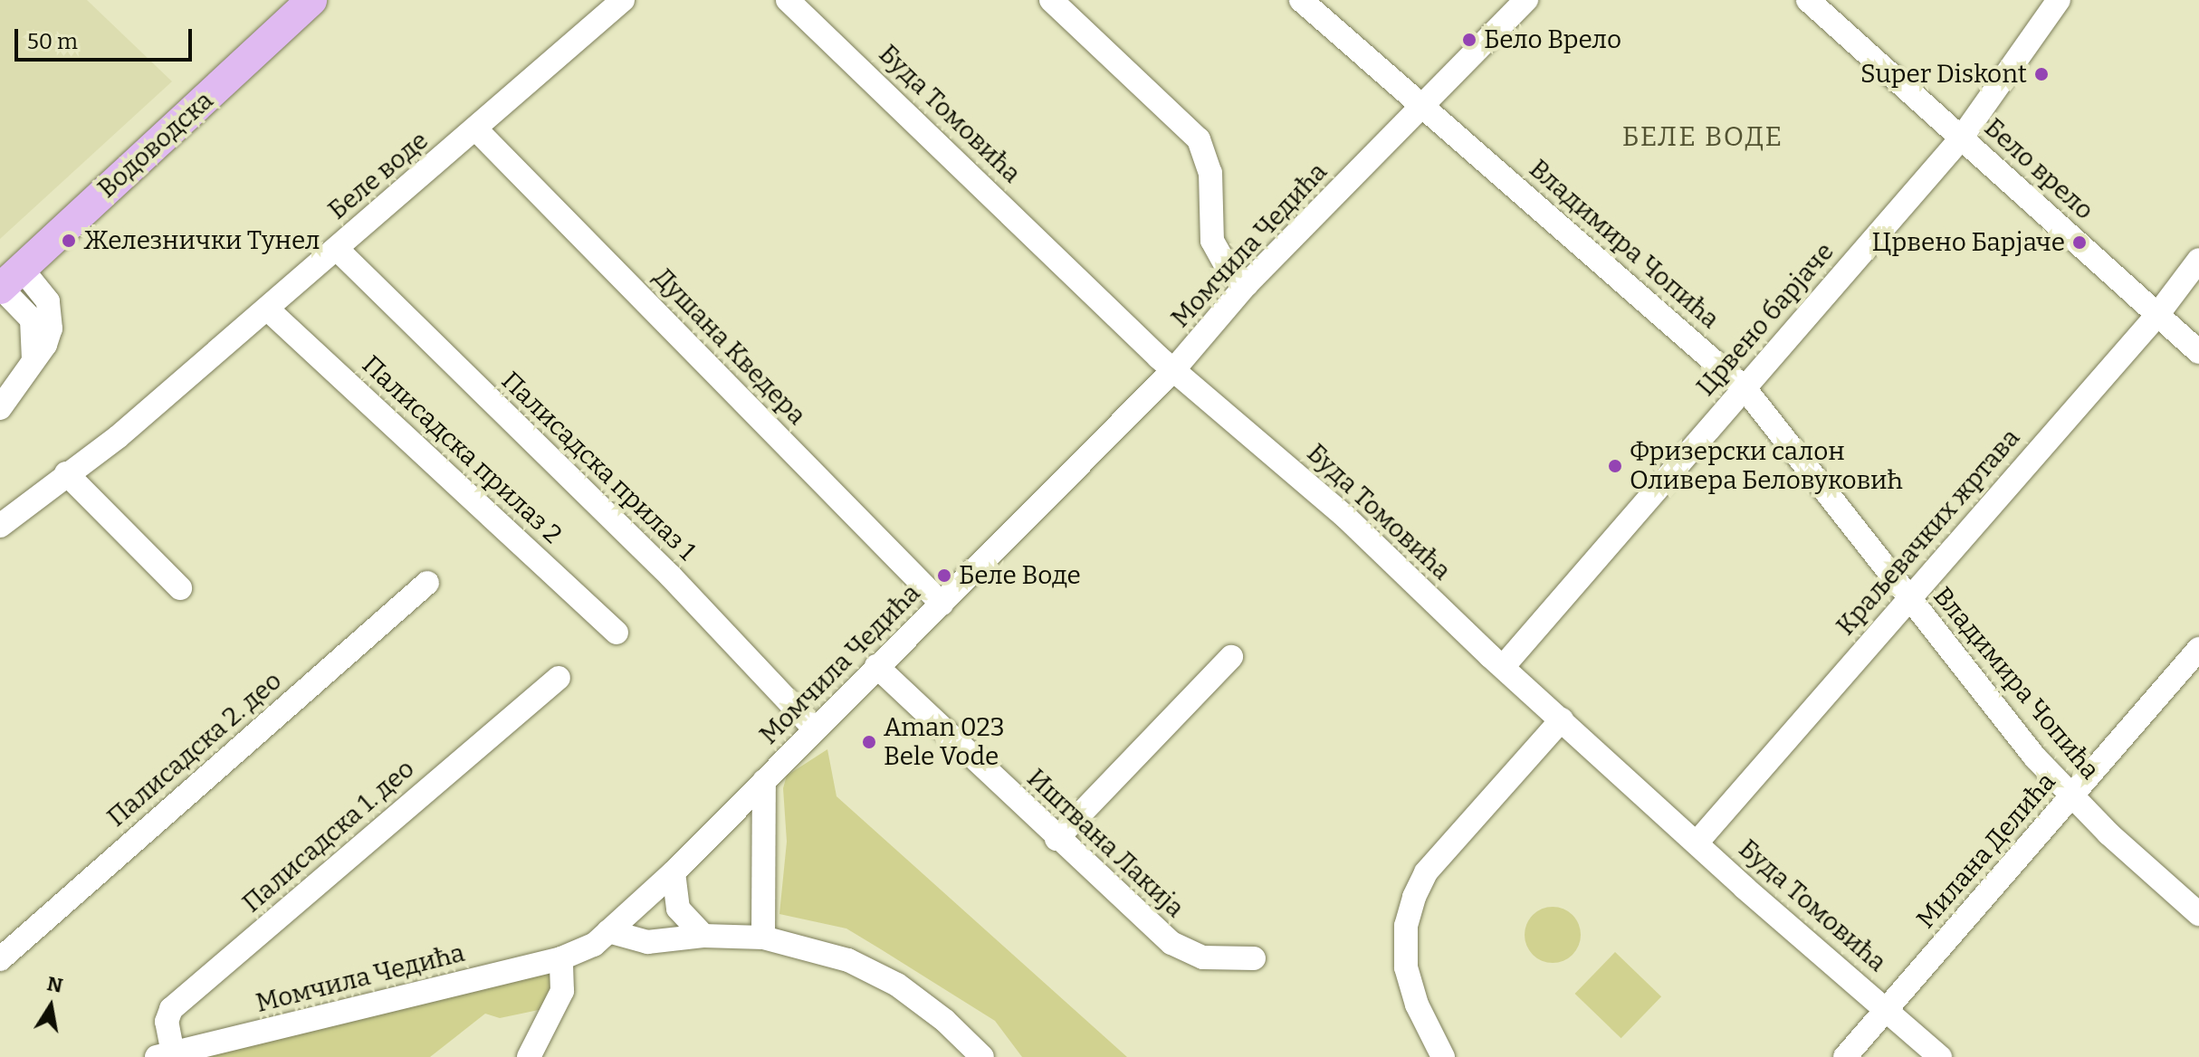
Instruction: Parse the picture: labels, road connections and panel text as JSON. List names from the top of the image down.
{
  "streets": {
    "main road": ["Водоводска"],
    "street": [
      "Буда Томовића",
      "Бело врело",
      "Беле воде",
      "Владимира Чопића",
      "Момчила Чедића",
      "Црвено барјаче",
      "Душана Кведера",
      "Палисадска прилаз 2",
      "Палисадска прилаз 1",
      "Краљевачких жртава",
      "Палисадска 2. део",
      "Палисадска 1. део",
      "Иштвана Лакија",
      "Милана Делића"
    ]
  },
  "crossings": [
    ["Буда Томовића", "Момчила Чедића"],
    ["Буда Томовића", "Црвено барјаче"],
    ["Буда Томовића", "Краљевачких жртава"],
    ["Буда Томовића", "Милана Делића"],
    ["Бело врело", "Црвено барјаче"],
    ["Бело врело", "Краљевачких жртава"],
    ["Беле воде", "Душана Кведера"],
    ["Беле воде", "Палисадска прилаз 2"],
    ["Беле воде", "Палисадска прилаз 1"],
    ["Владимира Чопића", "Момчила Чедића"],
    ["Владимира Чопића", "Црвено барјаче"],
    ["Владимира Чопића", "Краљевачких жртава"],
    ["Владимира Чопића", "Милана Делића"],
    ["Момчила Чедића", "Душана Кведера"],
    ["Момчила Чедића", "Палисадска прилаз 1"],
    ["Момчила Чедића", "Палисадска 1. део"],
    ["Момчила Чедића", "Иштвана Лакија"]
  ],
  "districts": ["БЕЛЕ ВОДЕ"],
  "places": [
    "Бело Врело",
    "Super Diskont",
    "Железнички Тунел",
    "Црвено Барјаче",
    "Фризерски салон Оливера Беловуковић",
    "Беле Воде",
    "Aman 023 Bele Vode"
  ],
  "scale_bar": "50 m",
  "north": "top"
}
